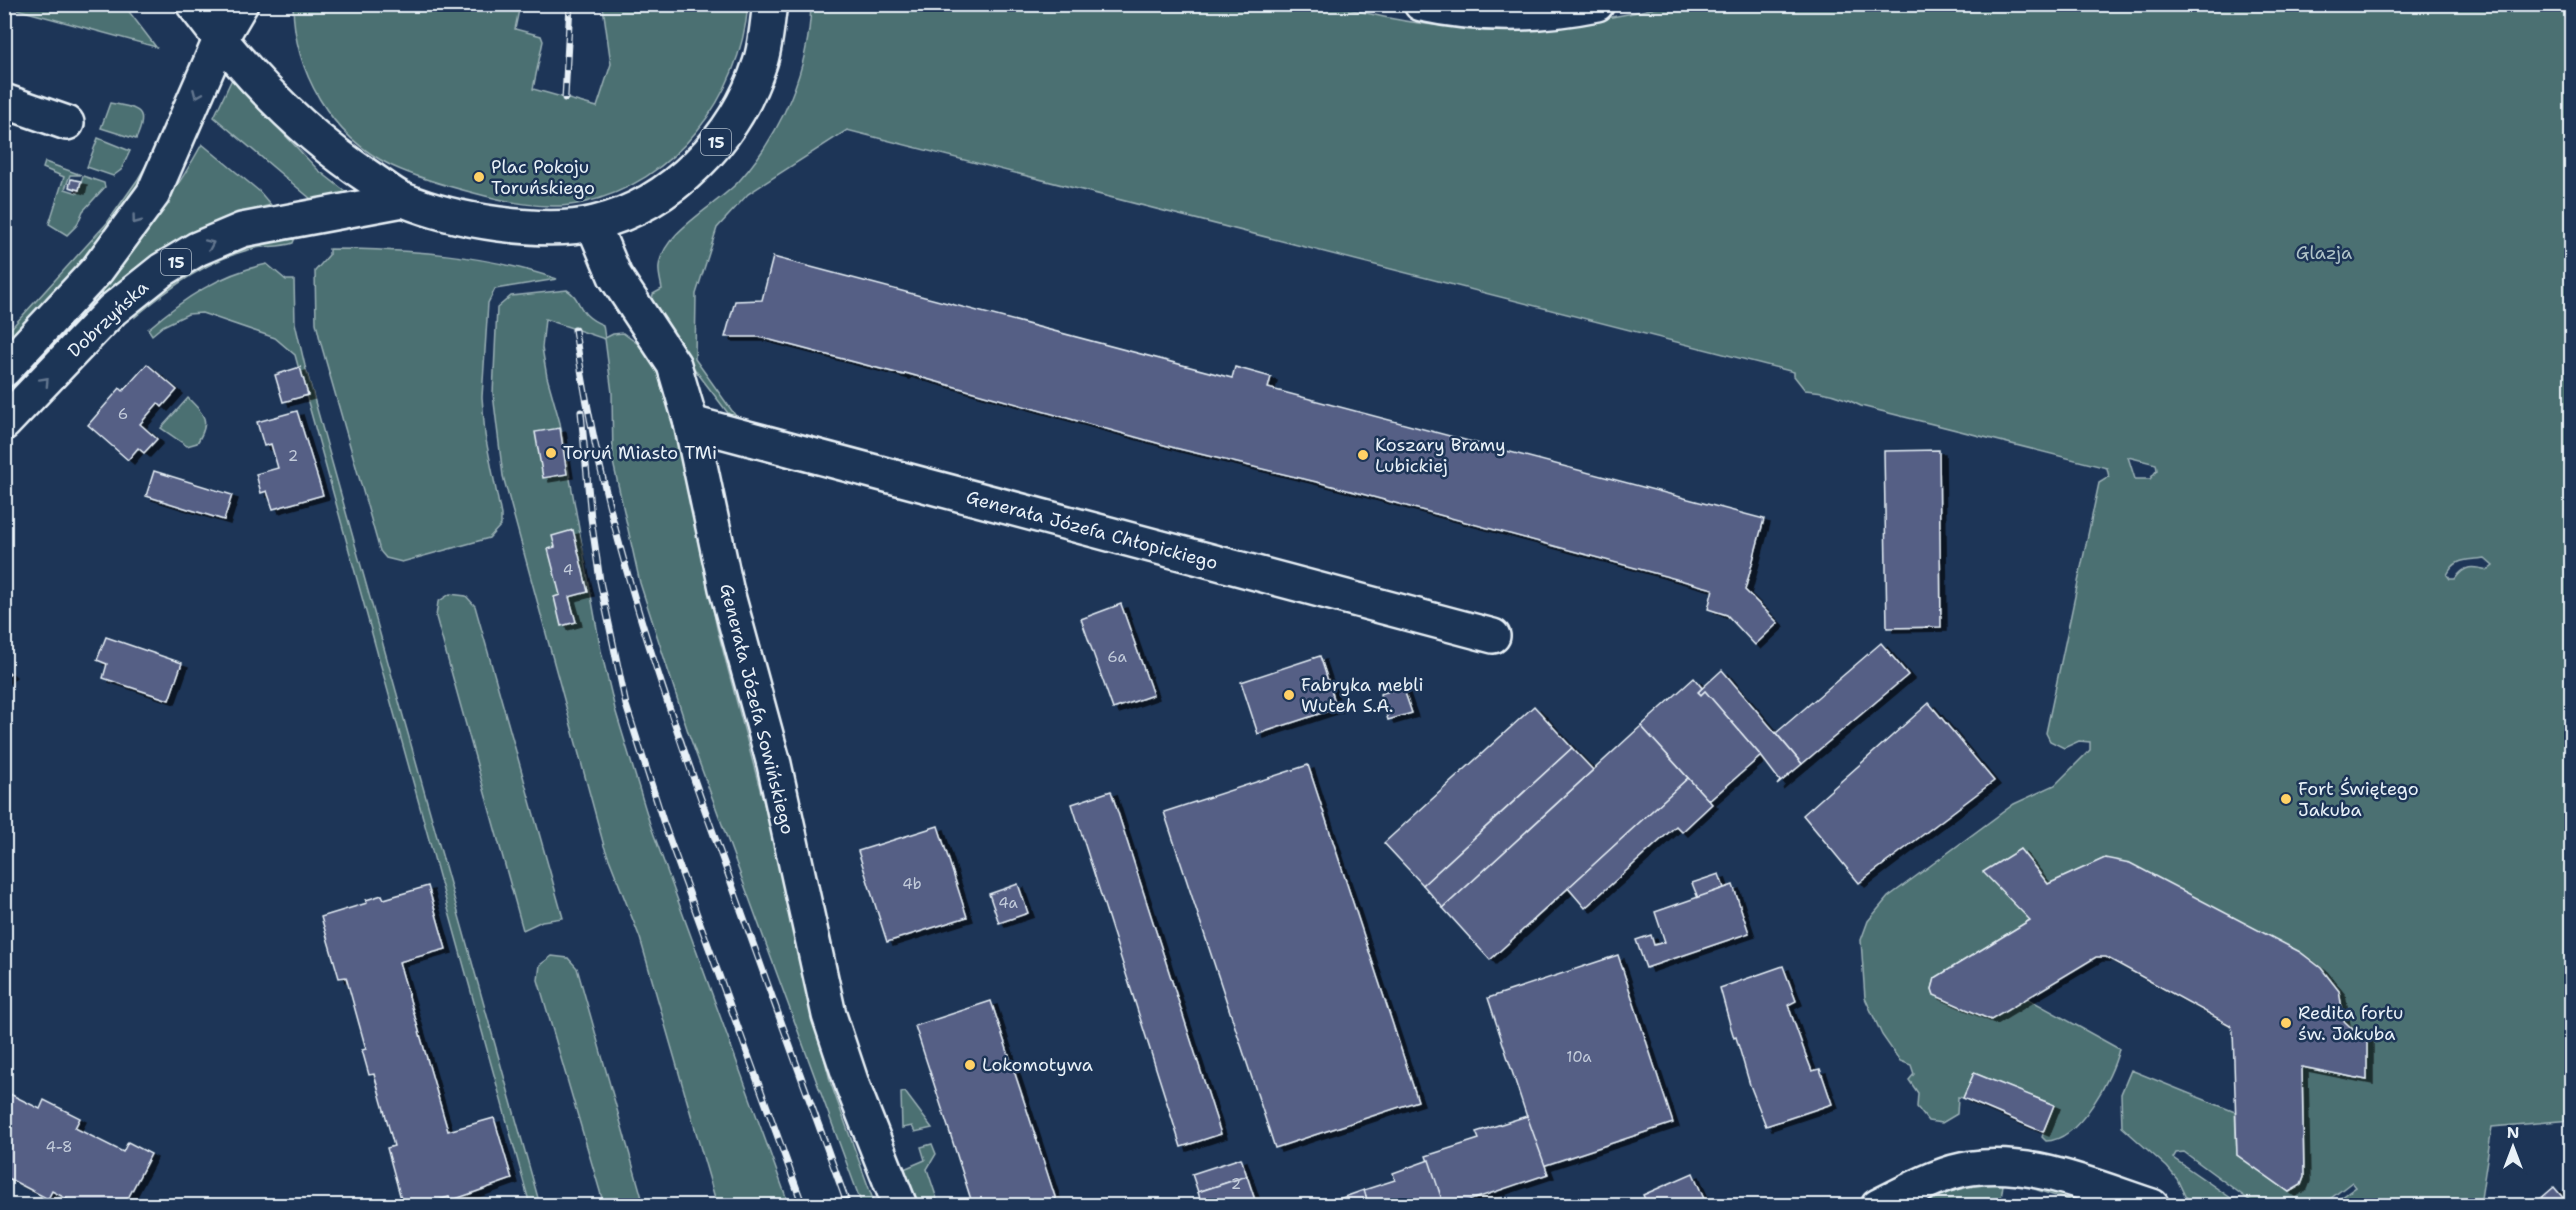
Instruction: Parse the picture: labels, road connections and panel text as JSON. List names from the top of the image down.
{
  "streets": {
    "street": [
      "15",
      "Dobrzyńska",
      "Generała Józefa Chłopickiego",
      "Generała Józefa Sowińskiego"
    ]
  },
  "crossings": [
    ["15", "Dobrzyńska"],
    ["15", "Generała Józefa Sowińskiego"],
    ["Generała Józefa Chłopickiego", "Generała Józefa Sowińskiego"]
  ],
  "parks": ["Glazja"],
  "places": [
    "Plac Pokoju Toruńskiego",
    "Toruń Miasto TMi",
    "Koszary Bramy Lubickiej",
    "Fabryka mebli Wuteh S.A.",
    "Fort Świętego Jakuba",
    "Redita fortu św. Jakuba",
    "Lokomotywa"
  ],
  "house_numbers": [
    "6",
    "2",
    "4",
    "6a",
    "4b",
    "4a",
    "10a",
    "4-8",
    "2"
  ],
  "north": "top"
}
